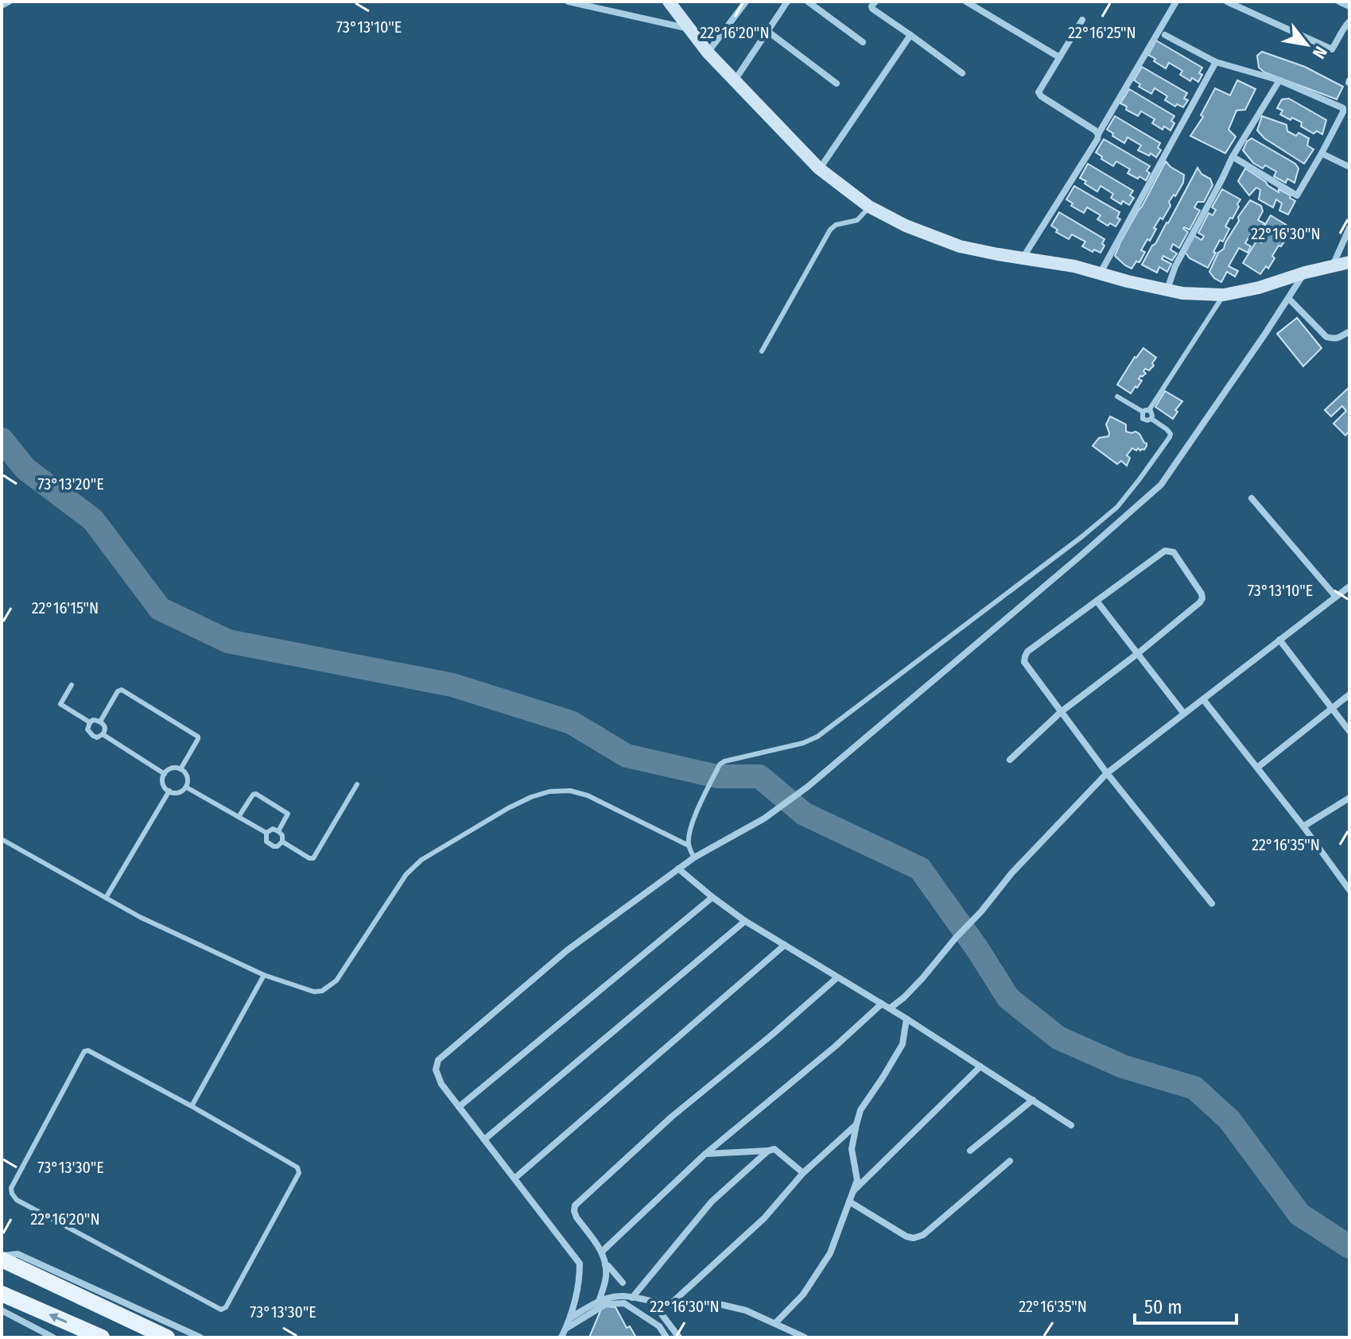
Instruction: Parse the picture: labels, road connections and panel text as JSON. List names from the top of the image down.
{
  "scale_bar": "50 m",
  "north": "bottom right",
  "coordinates": [
    "73°13'10\"E",
    "22°16'20\"N",
    "22°16'25\"N",
    "22°16'30\"N",
    "73°13'20\"E",
    "22°16'15\"N",
    "22°16'35\"N",
    "73°13'30\"E"
  ]
}
